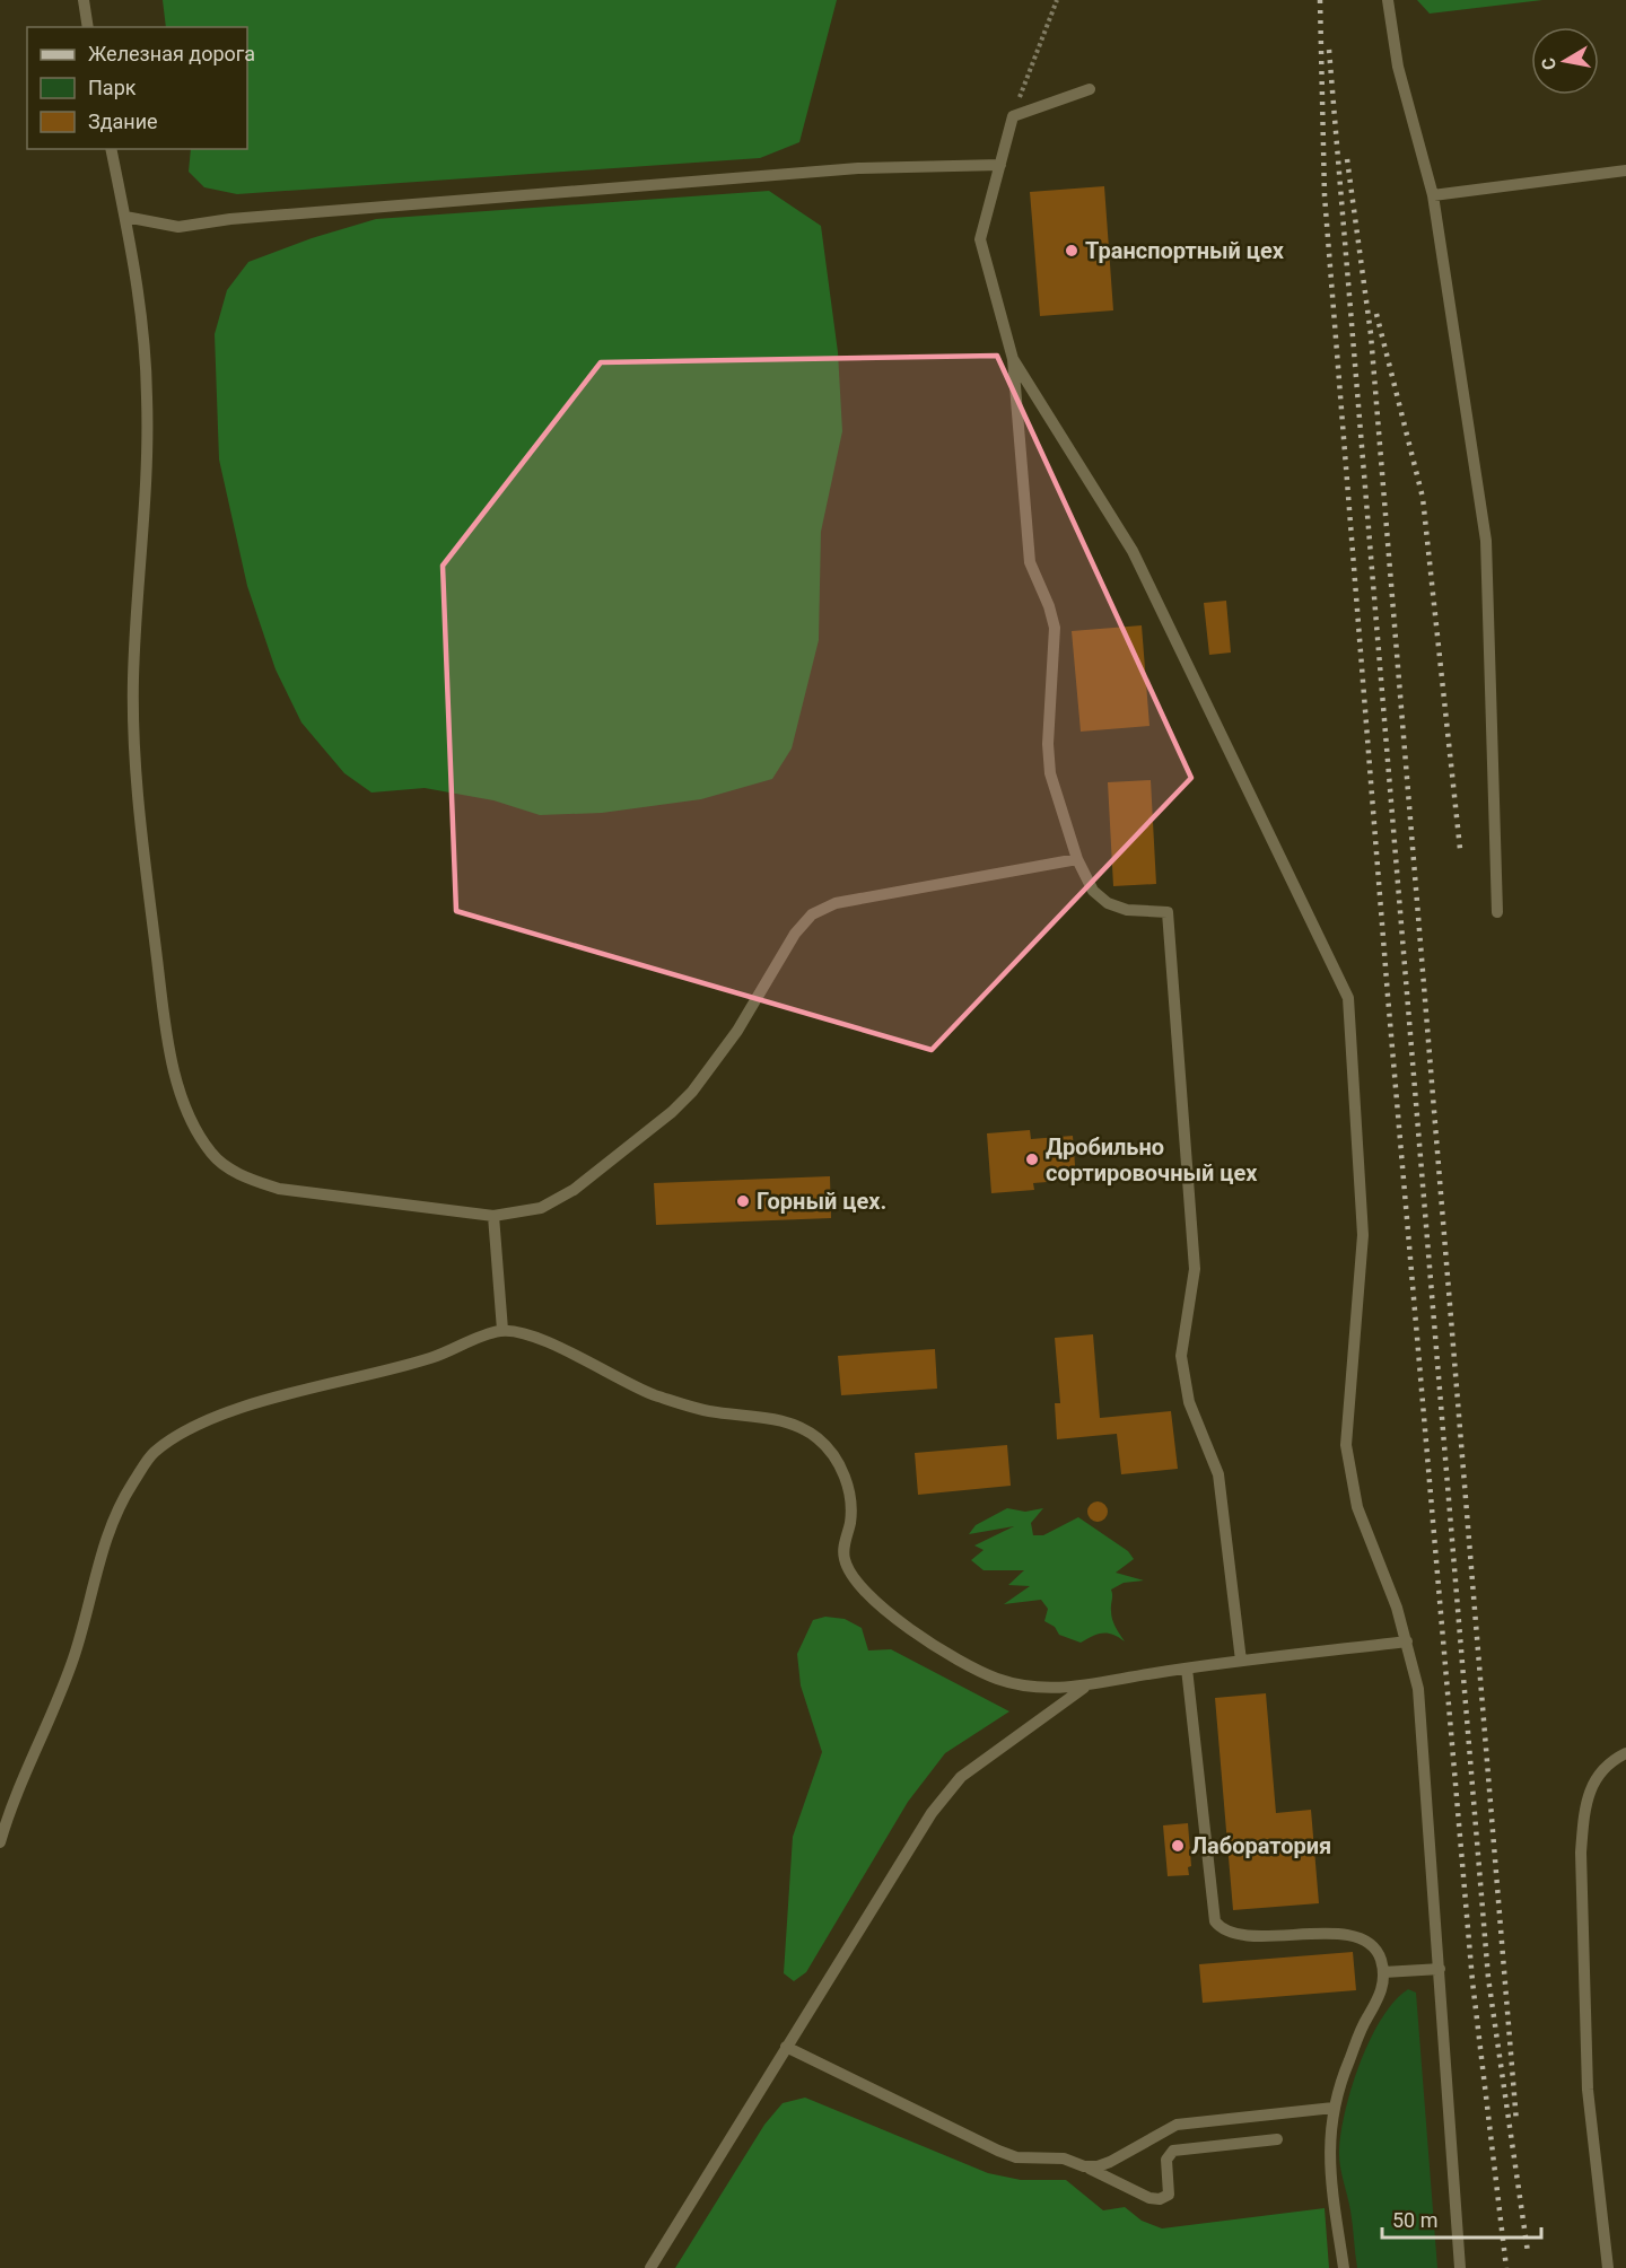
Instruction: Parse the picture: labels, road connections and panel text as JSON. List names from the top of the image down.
{
  "places": [
    "Транспортный цех",
    "Дробильно сортировочный цех",
    "Горный цех.",
    "Лаборатория"
  ],
  "legend": ["Железная дорога", "Парк", "Здание"],
  "scale_bar": "50 m",
  "north": "left"
}
